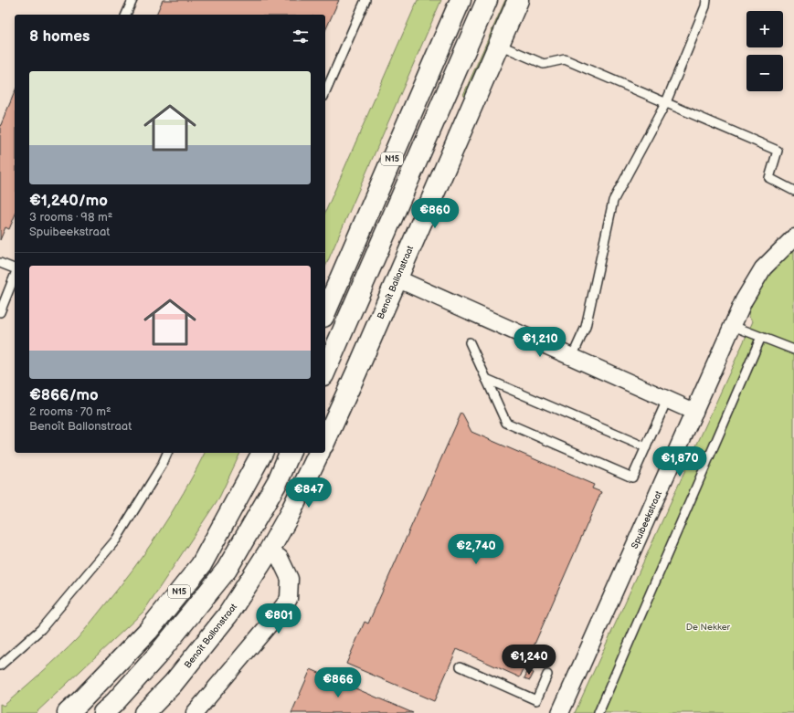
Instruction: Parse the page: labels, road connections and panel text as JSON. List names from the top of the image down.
{
  "streets": {
    "main road": ["N15", "Benoît Ballonstraat"],
    "street": ["Spuibeekstraat"]
  },
  "parks": ["De Nekker"],
  "page": {
    "map_buttons": ["+", "−"],
    "heading": "8 homes",
    "list": [
      {
        "name": "€1,240/mo",
        "note": "3 rooms · 98 m² · Spuibeekstraat"
      },
      {
        "name": "€866/mo",
        "note": "2 rooms · 70 m² · Benoît Ballonstraat"
      }
    ],
    "price": [
      "€860",
      "€1,210",
      "€1,870",
      "€847",
      "€2,740",
      "€801",
      "€1,240",
      "€866"
    ]
  }
}
